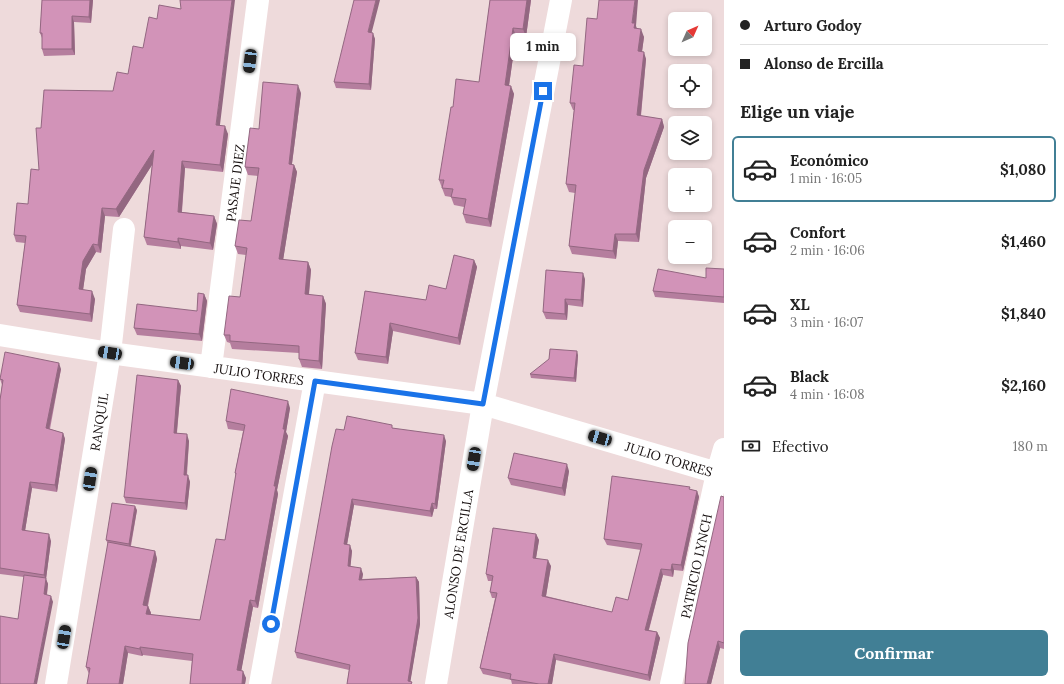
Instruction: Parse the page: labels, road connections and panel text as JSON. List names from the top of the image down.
{
  "streets": {
    "street": [
      "PASAJE DIEZ",
      "JULIO TORRES",
      "RANQUIL",
      "ALONSO DE ERCILLA",
      "PATRICIO LYNCH"
    ]
  },
  "crossings": [
    ["PASAJE DIEZ", "JULIO TORRES"],
    ["JULIO TORRES", "RANQUIL"],
    ["JULIO TORRES", "ALONSO DE ERCILLA"],
    ["JULIO TORRES", "PATRICIO LYNCH"]
  ],
  "north": "top right",
  "page": {
    "banner": ["Arturo Godoy", "Alonso de Ercilla"],
    "map_buttons": ["+", "−"],
    "bubble": "1 min",
    "heading": "Elige un viaje",
    "list": [
      {
        "name": "Económico",
        "note": "1 min · 16:05",
        "value": "$1,080"
      },
      {
        "name": "Confort",
        "note": "2 min · 16:06",
        "value": "$1,460"
      },
      {
        "name": "XL",
        "note": "3 min · 16:07",
        "value": "$1,840"
      },
      {
        "name": "Black",
        "note": "4 min · 16:08",
        "value": "$2,160"
      }
    ],
    "pay": ["Efectivo", "180 m"],
    "buttons": "Confirmar"
  }
}
